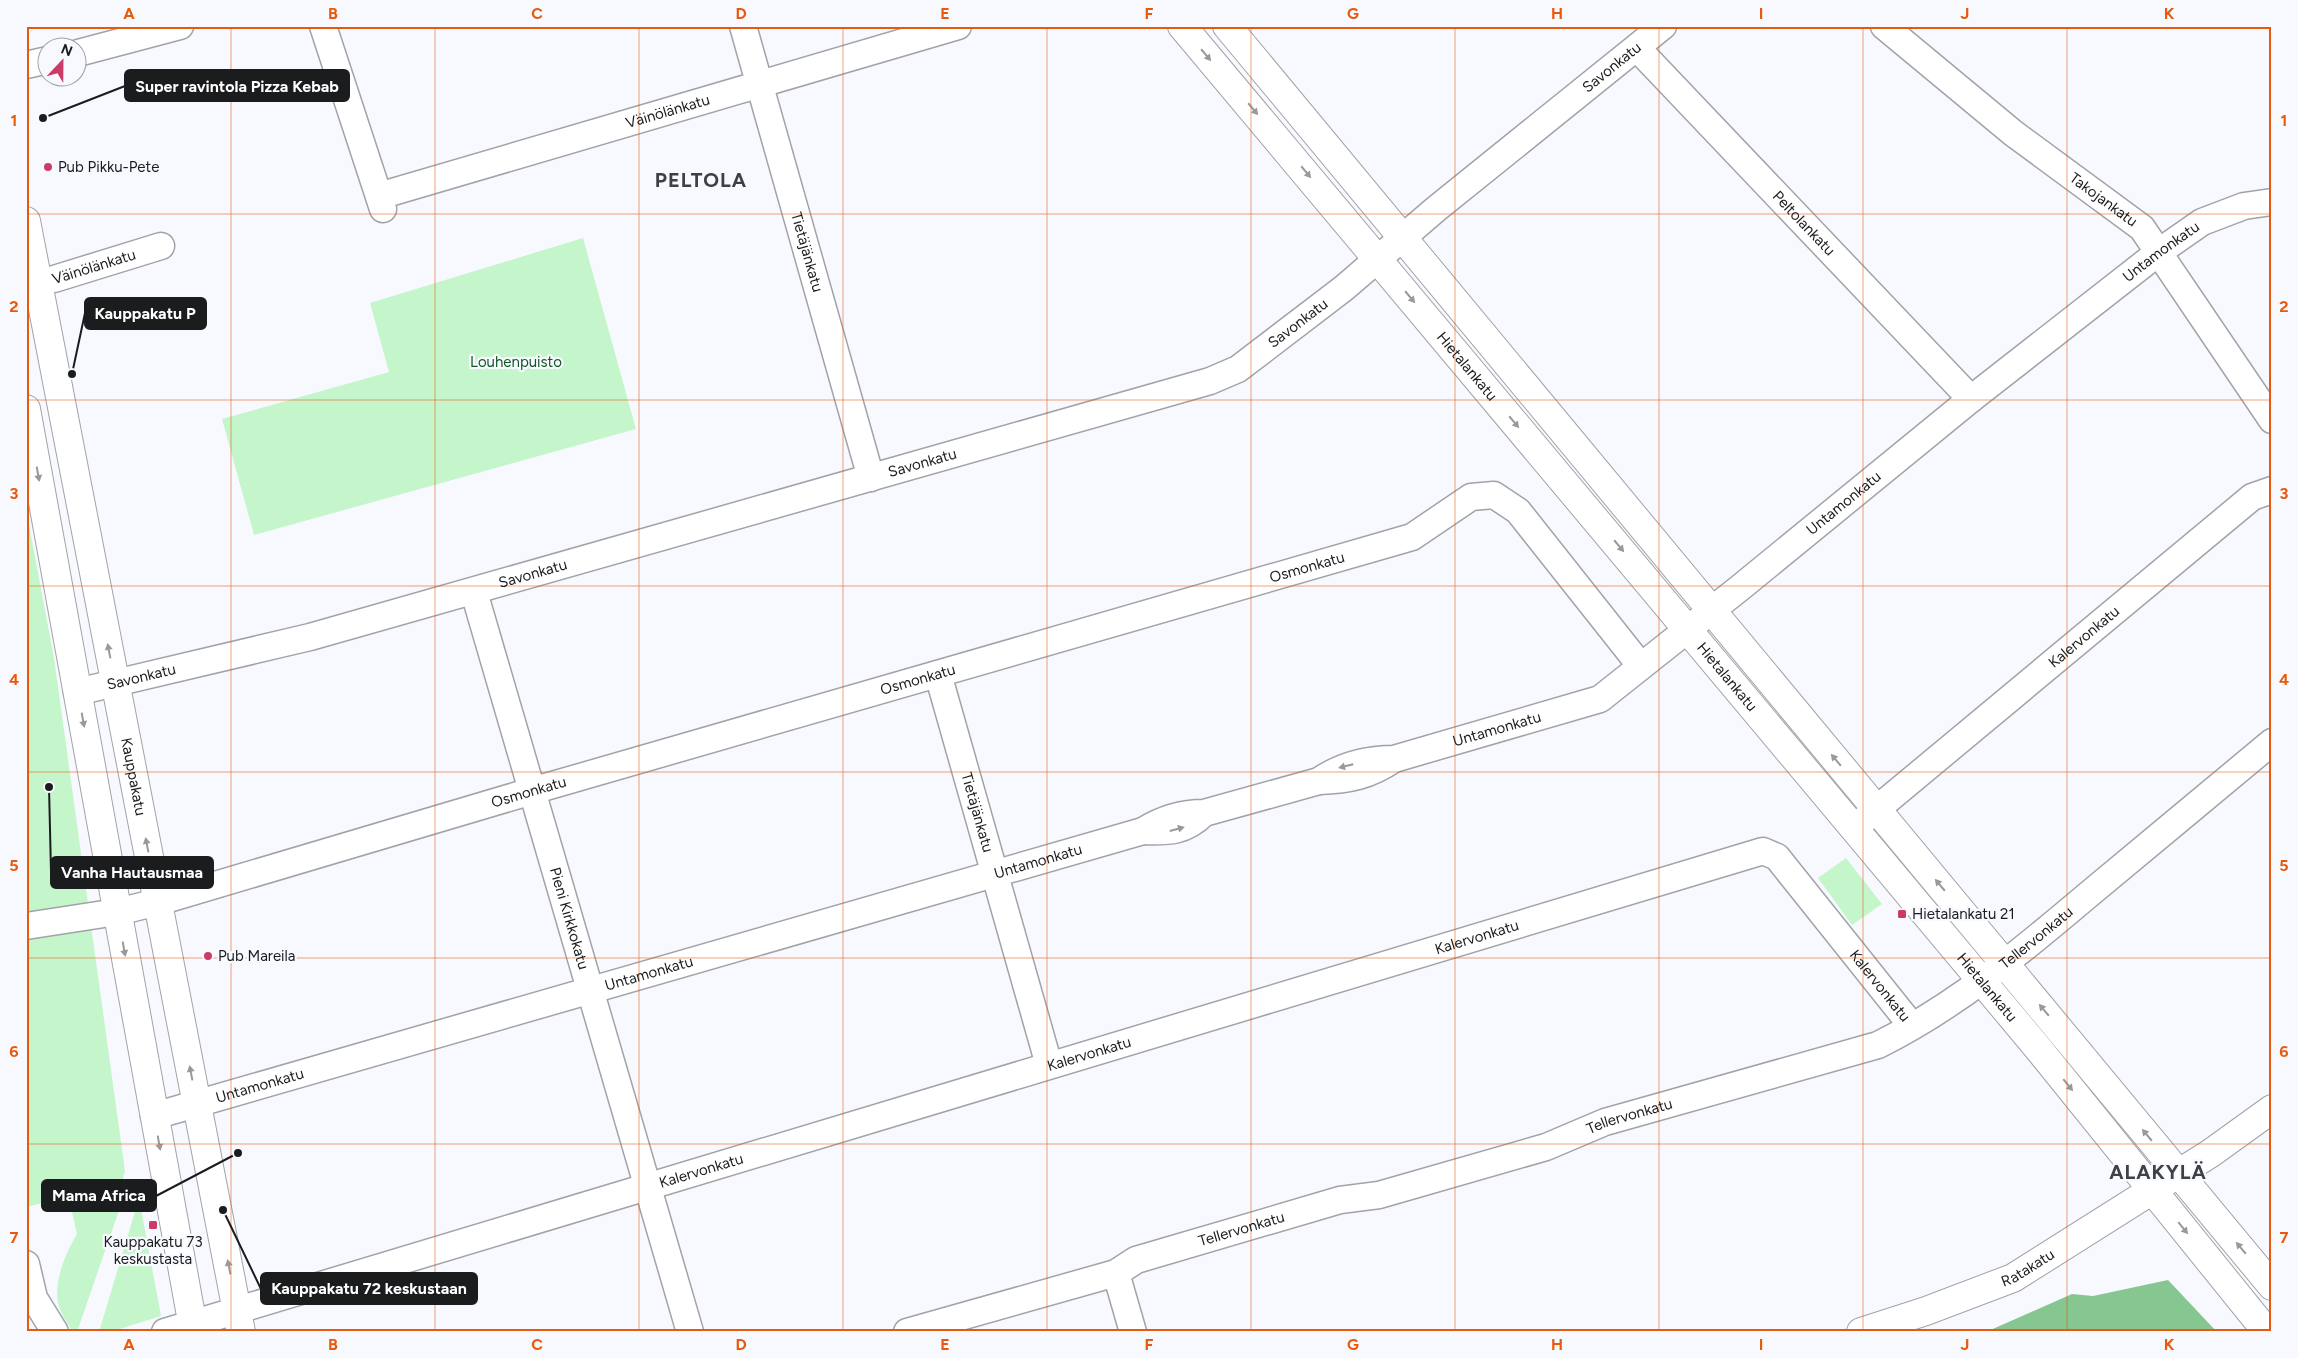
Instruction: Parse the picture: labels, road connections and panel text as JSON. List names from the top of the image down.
{
  "streets": {
    "main road": ["Hietalankatu", "Kauppakatu", "Ratakatu"],
    "street": [
      "Savonkatu",
      "Väinölänkatu",
      "Takojankatu",
      "Peltolankatu",
      "Tietäjänkatu",
      "Untamonkatu",
      "Osmonkatu",
      "Kalervonkatu",
      "Pieni Kirkkokatu",
      "Tellervonkatu"
    ]
  },
  "crossings": [
    ["Savonkatu", "Peltolankatu"],
    ["Savonkatu", "Tietäjänkatu"],
    ["Savonkatu", "Hietalankatu"],
    ["Savonkatu", "Kauppakatu"],
    ["Savonkatu", "Pieni Kirkkokatu"],
    ["Väinölänkatu", "Tietäjänkatu"],
    ["Väinölänkatu", "Kauppakatu"],
    ["Takojankatu", "Untamonkatu"],
    ["Peltolankatu", "Untamonkatu"],
    ["Tietäjänkatu", "Untamonkatu"],
    ["Tietäjänkatu", "Osmonkatu"],
    ["Tietäjänkatu", "Kalervonkatu"],
    ["Untamonkatu", "Hietalankatu"],
    ["Untamonkatu", "Osmonkatu"],
    ["Untamonkatu", "Kauppakatu"],
    ["Untamonkatu", "Pieni Kirkkokatu"],
    ["Hietalankatu", "Kalervonkatu"],
    ["Hietalankatu", "Tellervonkatu"],
    ["Hietalankatu", "Ratakatu"],
    ["Osmonkatu", "Kauppakatu"],
    ["Osmonkatu", "Pieni Kirkkokatu"],
    ["Kalervonkatu", "Kauppakatu"],
    ["Kalervonkatu", "Pieni Kirkkokatu"],
    ["Kalervonkatu", "Tellervonkatu"]
  ],
  "districts": ["PELTOLA", "ALAKYLÄ"],
  "parks": ["Louhenpuisto"],
  "places": {
    "other": [
      "Super ravintola Pizza Kebab",
      "Pub Pikku-Pete",
      "Kauppakatu P",
      "Vanha Hautausmaa",
      "Pub Mareila",
      "Mama Africa",
      "Kauppakatu 72 keskustaan"
    ],
    "transit": ["Hietalankatu 21", "Kauppakatu 73 keskustasta"]
  },
  "north": "top",
  "grid": {
    "columns": [
      "A",
      "B",
      "C",
      "D",
      "E",
      "F",
      "G",
      "H",
      "I",
      "J",
      "K"
    ],
    "rows": [
      "1",
      "2",
      "3",
      "4",
      "5",
      "6",
      "7"
    ]
  }
}
